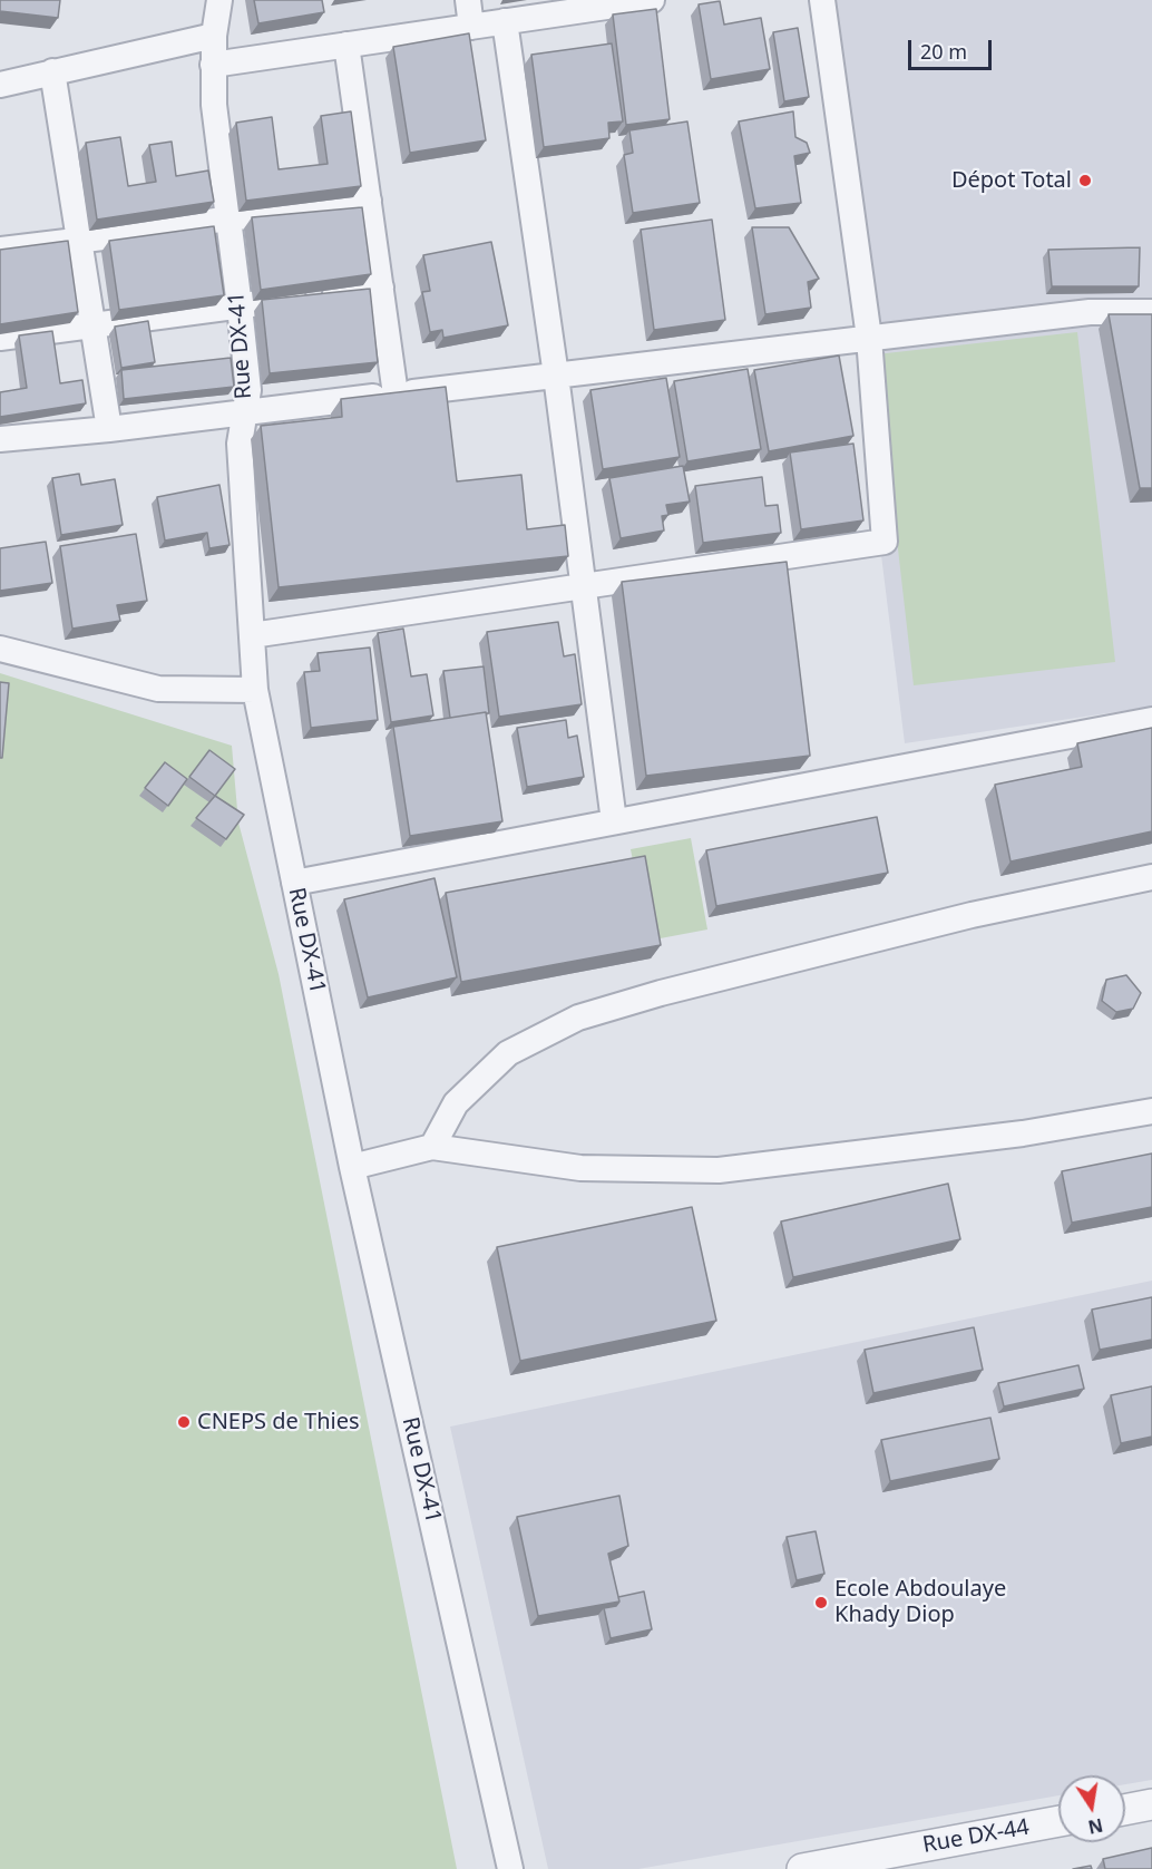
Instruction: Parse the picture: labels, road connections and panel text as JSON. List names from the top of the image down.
{
  "streets": {
    "street": ["Rue DX-41", "Rue DX-44"]
  },
  "places": ["Dépot Total", "CNEPS de Thies", "Ecole Abdoulaye Khady Diop"],
  "scale_bar": "20 m",
  "north": "bottom"
}
